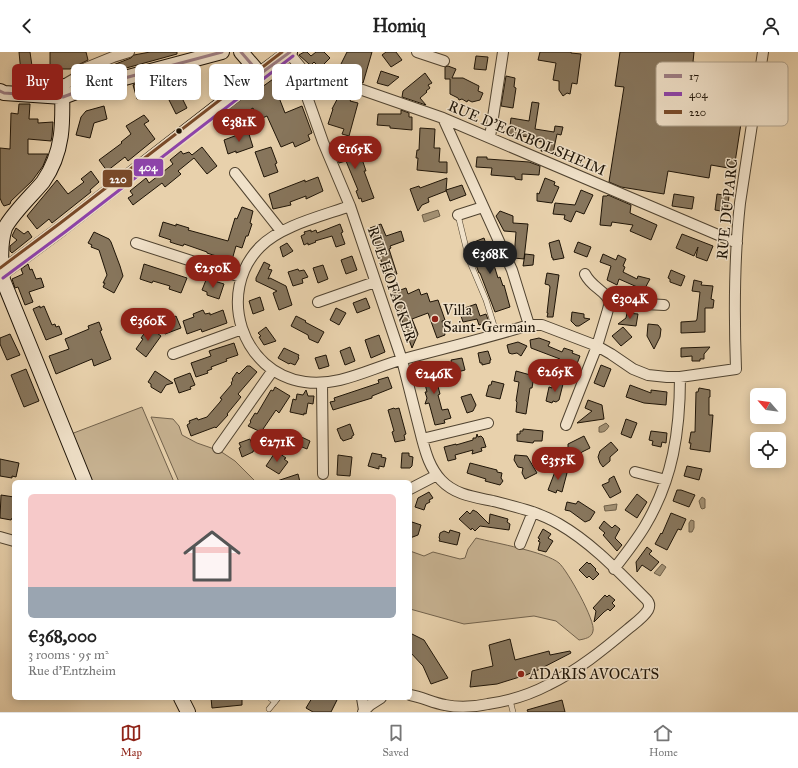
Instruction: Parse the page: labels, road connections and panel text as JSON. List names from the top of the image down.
{
  "streets": {
    "street": ["RUE D'ECKBOLSHEIM", "RUE DU PARC", "RUE HOFACKER"]
  },
  "crossings": [
    ["RUE D'ECKBOLSHEIM", "RUE DU PARC"]
  ],
  "places": ["Villa Saint-Germain", "ADARIS AVOCATS"],
  "lines": ["transit line 17", "transit line 220", "transit line 404"],
  "legend": ["17", "404", "220"],
  "north": "top left",
  "page": {
    "header": "Homiq",
    "chip": [
      "Buy",
      "Rent",
      "Filters",
      "New",
      "Apartment"
    ],
    "price": [
      "€381K",
      "€165K",
      "€368K",
      "€250K",
      "€304K",
      "€360K",
      "€265K",
      "€246K",
      "€271K",
      "€355K"
    ],
    "list": [
      {
        "name": "€368,000",
        "note": "3 rooms · 95 m² · Rue d'Entzheim"
      }
    ],
    "tabs": ["Map", "Saved", "Home"]
  }
}
